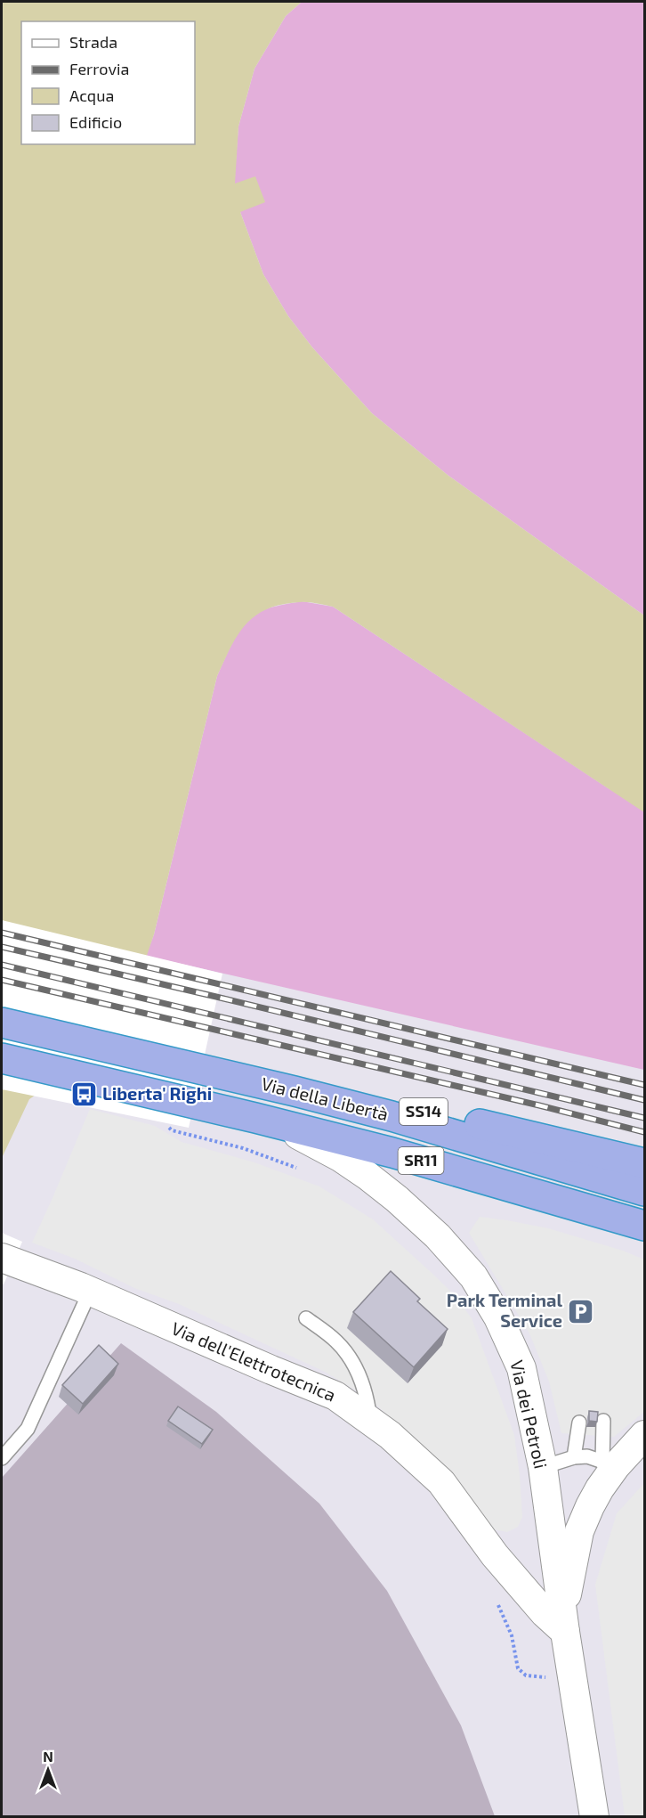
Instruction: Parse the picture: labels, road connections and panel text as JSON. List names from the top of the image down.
{
  "streets": {
    "highway": ["Via della Libertà", "SS14", "SR11"],
    "street": ["Via dell'Elettrotecnica", "Via dei Petroli"]
  },
  "crossings": [
    ["Via della Libertà", "SS14"],
    ["Via della Libertà", "Via dei Petroli"],
    ["Via dell'Elettrotecnica", "Via dei Petroli"]
  ],
  "places": {
    "bus stop": ["Liberta' Righi"],
    "parking": ["Park Terminal Service"]
  },
  "legend": [
    "Strada",
    "Ferrovia",
    "Acqua",
    "Edificio"
  ],
  "north": "top"
}
